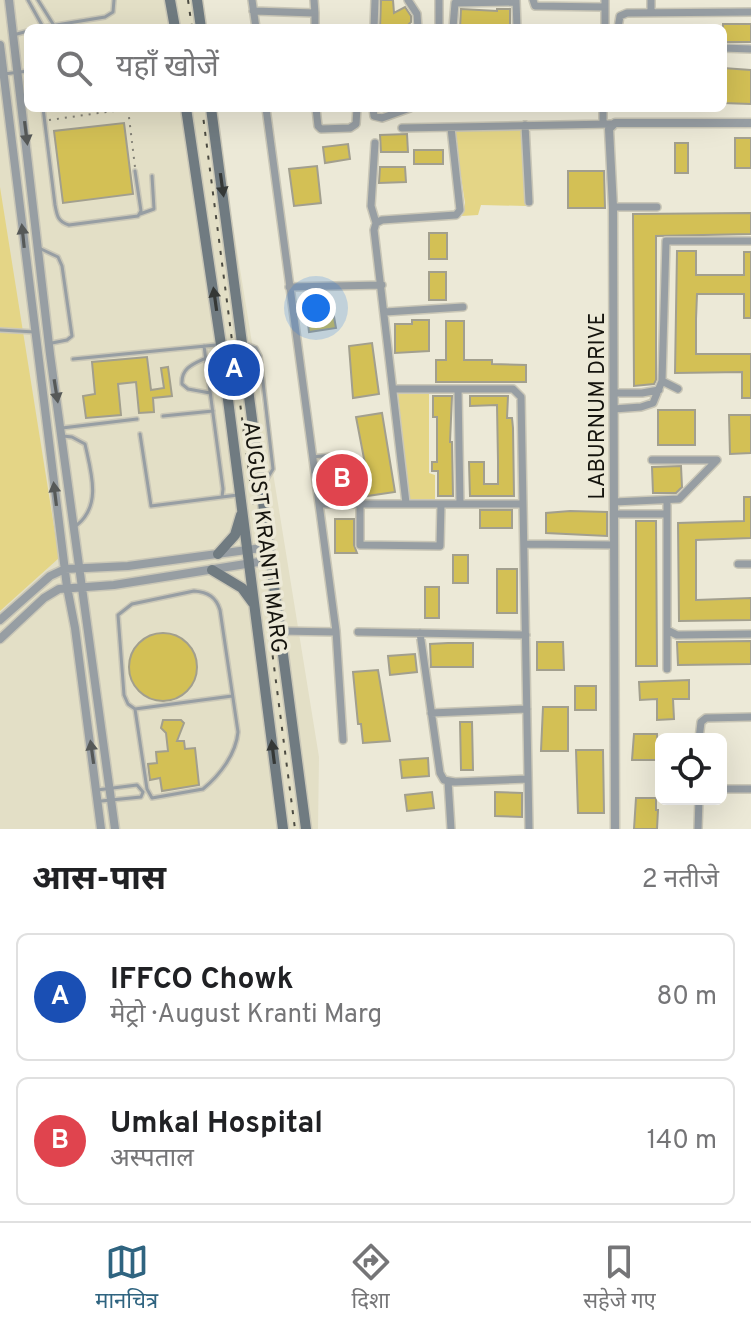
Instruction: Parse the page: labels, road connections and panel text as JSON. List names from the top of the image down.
{
  "streets": {
    "main road": ["AUGUST KRANTI MARG"],
    "street": ["LABURNUM DRIVE"]
  },
  "page": {
    "search": "यहाँ खोजें",
    "pins": ["A", "B"],
    "heading": ["आस-पास", "2 नतीजे"],
    "list": [
      {
        "mark": "A",
        "name": "IFFCO Chowk",
        "note": "मेट्रो · August Kranti Marg",
        "value": "80 m"
      },
      {
        "mark": "B",
        "name": "Umkal Hospital",
        "note": "अस्पताल",
        "value": "140 m"
      }
    ],
    "nav": ["मानचित्र", "दिशा", "सहेजे गए"]
  }
}
